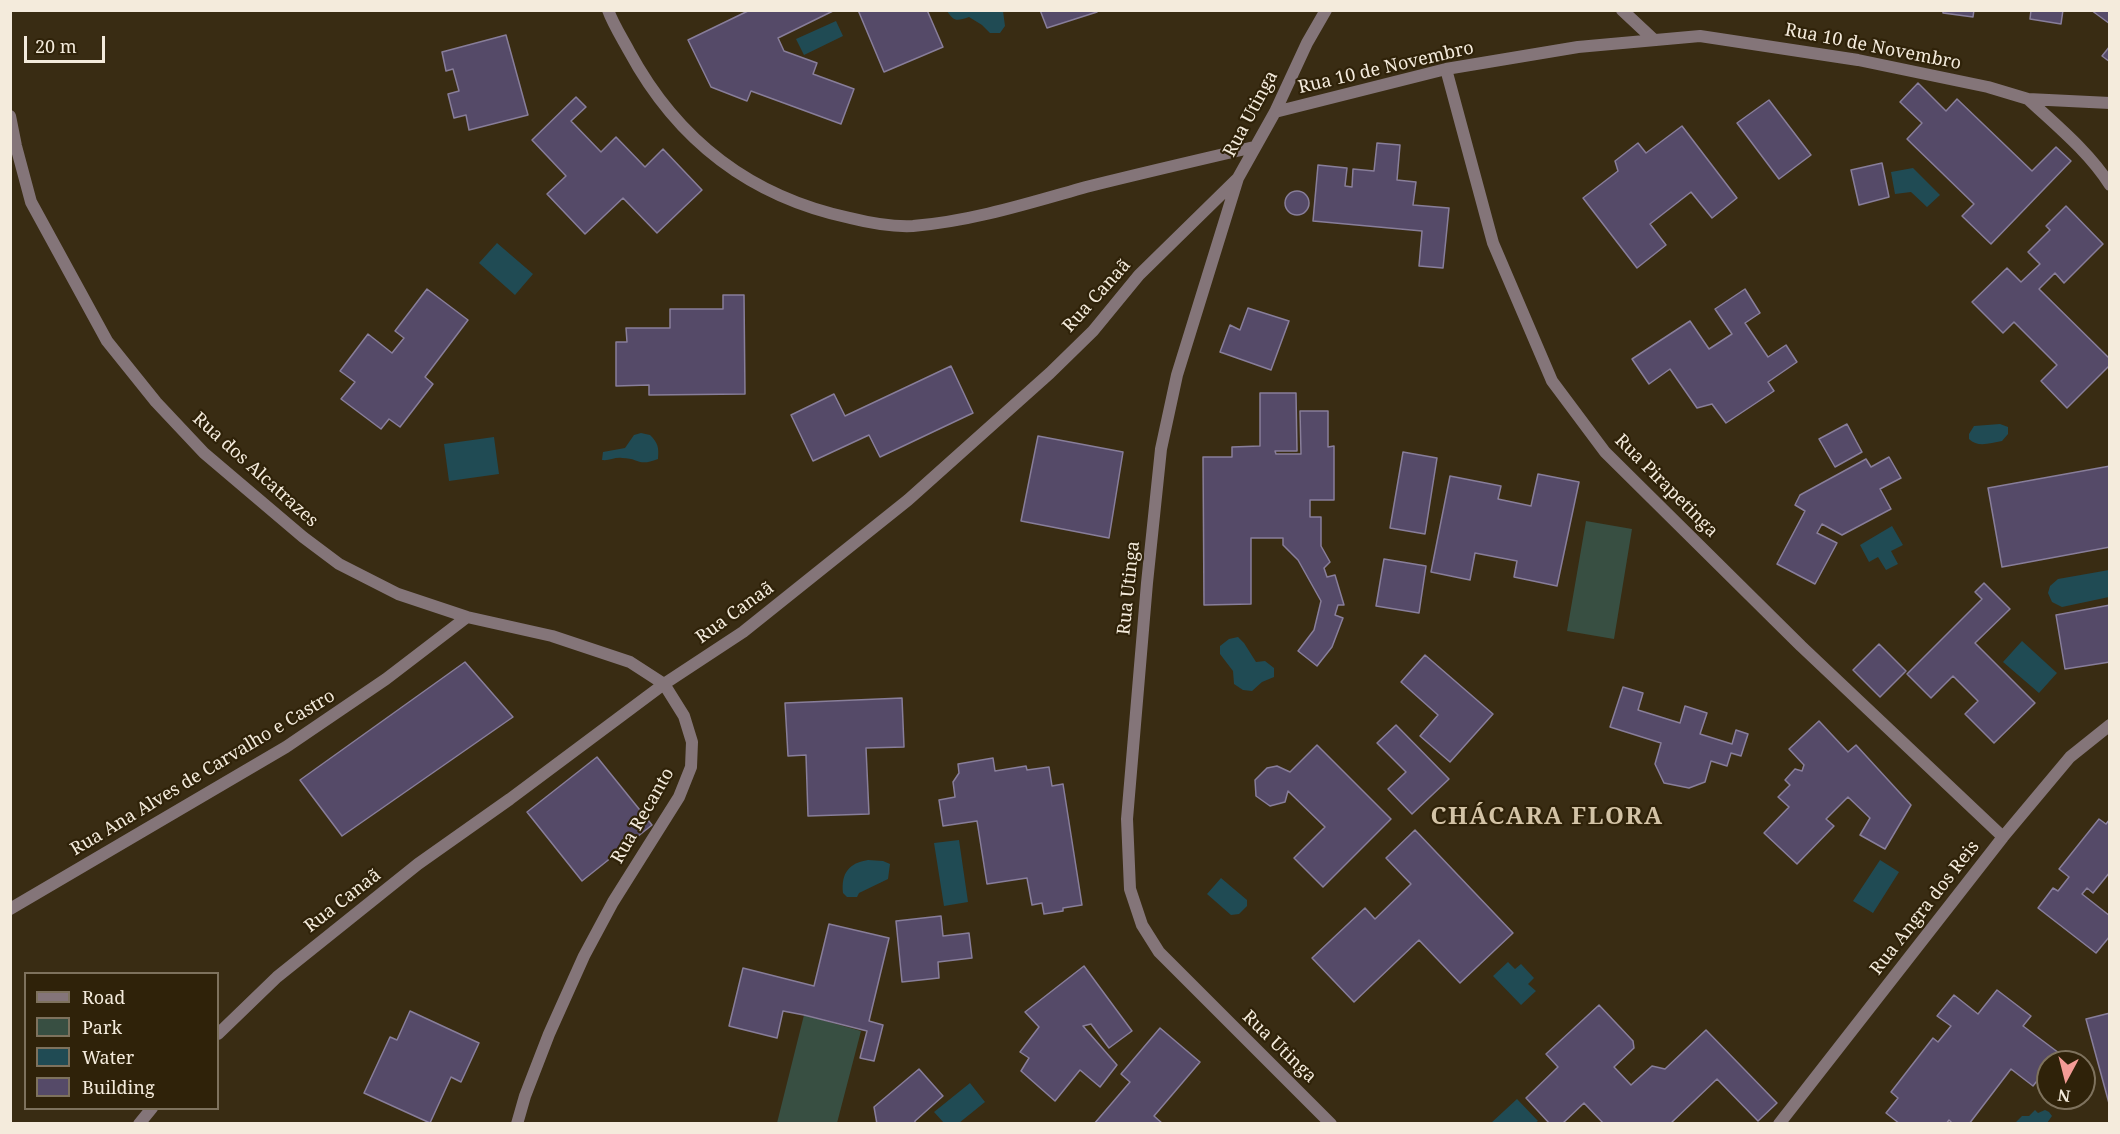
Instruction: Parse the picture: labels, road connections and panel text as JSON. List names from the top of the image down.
{
  "streets": {
    "street": [
      "Rua 10 de Novembro",
      "Rua Utinga",
      "Rua Canaã",
      "Rua dos Alcatrazes",
      "Rua Pirapetinga",
      "Rua Ana Alves de Carvalho e Castro",
      "Rua Recanto",
      "Rua Angra dos Reis"
    ]
  },
  "crossings": [
    ["Rua 10 de Novembro", "Rua Utinga"],
    ["Rua 10 de Novembro", "Rua Pirapetinga"],
    ["Rua Utinga", "Rua Canaã"],
    ["Rua Canaã", "Rua Recanto"],
    ["Rua dos Alcatrazes", "Rua Ana Alves de Carvalho e Castro"],
    ["Rua dos Alcatrazes", "Rua Recanto"],
    ["Rua Pirapetinga", "Rua Angra dos Reis"],
    ["Rua Ana Alves de Carvalho e Castro", "Rua Recanto"]
  ],
  "districts": ["CHÁCARA FLORA"],
  "legend": [
    "Road",
    "Park",
    "Water",
    "Building"
  ],
  "scale_bar": "20 m",
  "north": "bottom"
}
